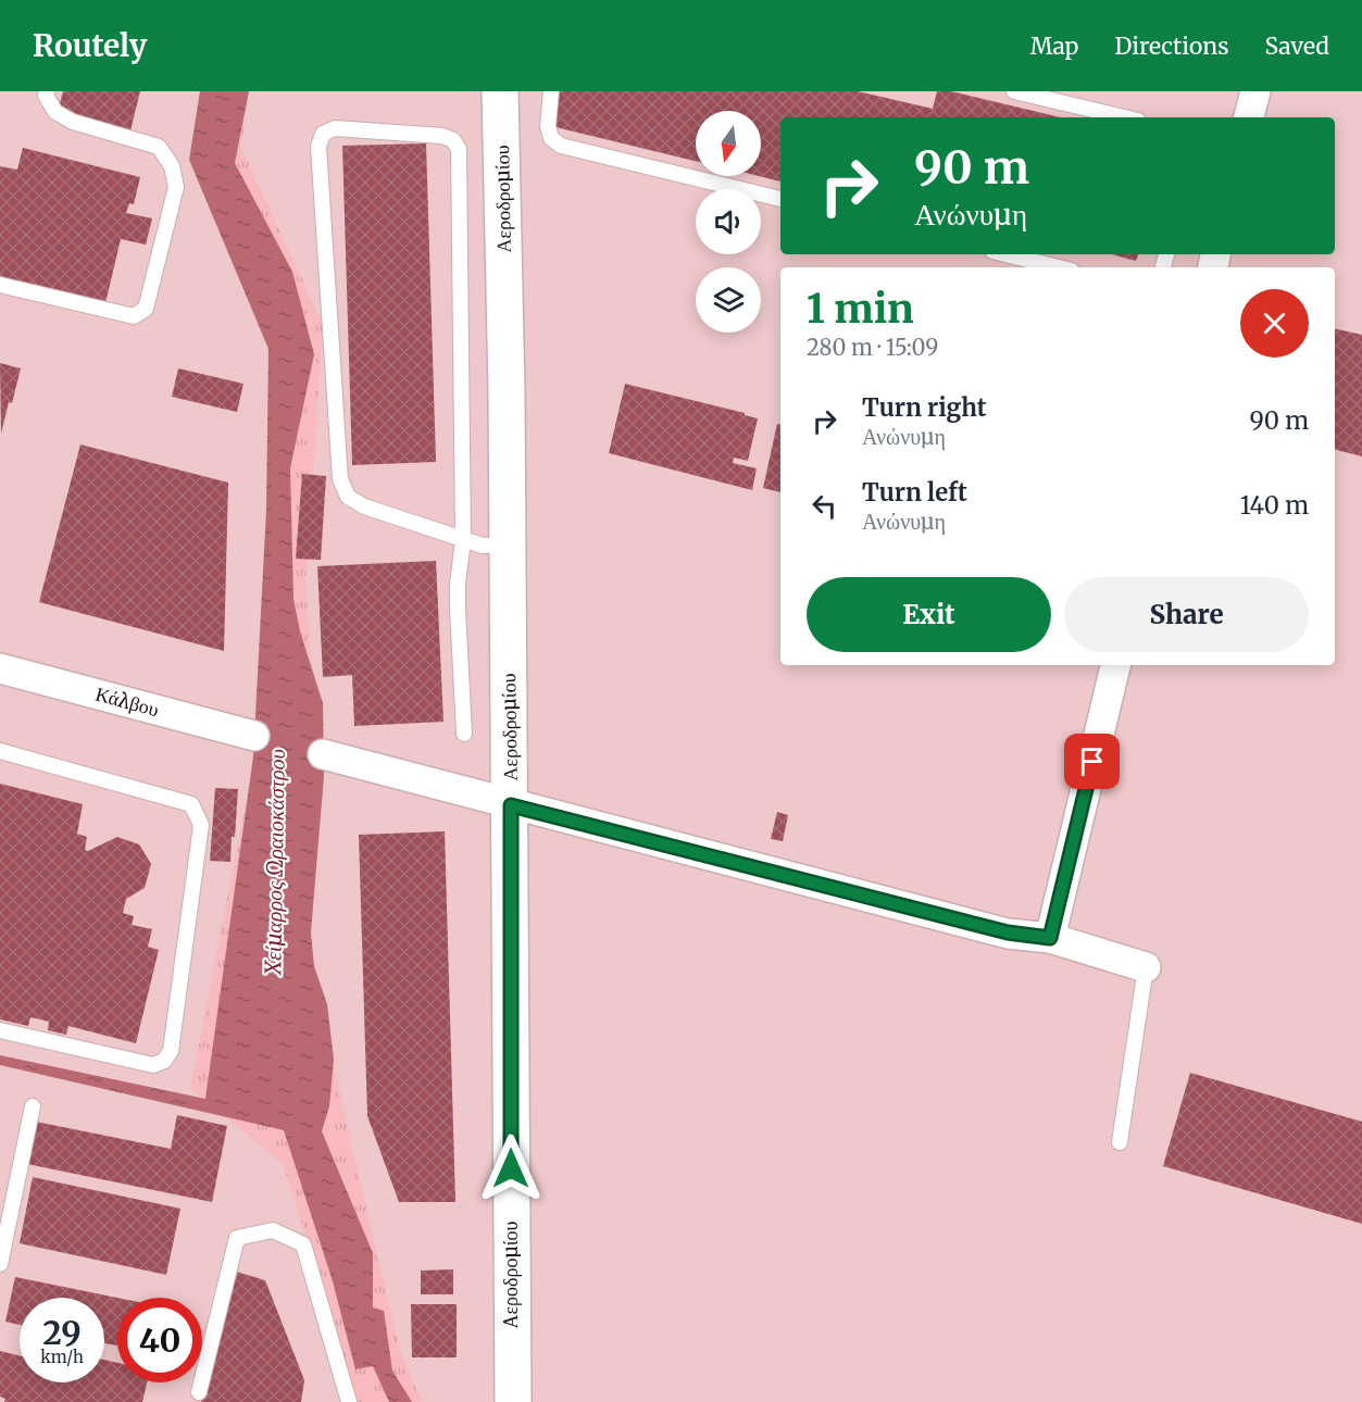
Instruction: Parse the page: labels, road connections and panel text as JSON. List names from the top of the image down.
{
  "streets": {
    "street": ["Αεροδρομίου", "Κάλβου"]
  },
  "water": ["Χείμαρρος Ωραιοκάστρου"],
  "north": "bottom",
  "page": {
    "header": "Routely",
    "nav": ["Map", "Directions", "Saved"],
    "turn": ["90 m", "Ανώνυμη"],
    "heading": ["1 min", "280 m · 15:09"],
    "list": [
      {
        "name": "Turn right",
        "note": "Ανώνυμη",
        "value": "90 m"
      },
      {
        "name": "Turn left",
        "note": "Ανώνυμη",
        "value": "140 m"
      }
    ],
    "buttons": ["Exit", "Share"],
    "speed": "29 km/h",
    "limit": "40"
  }
}
